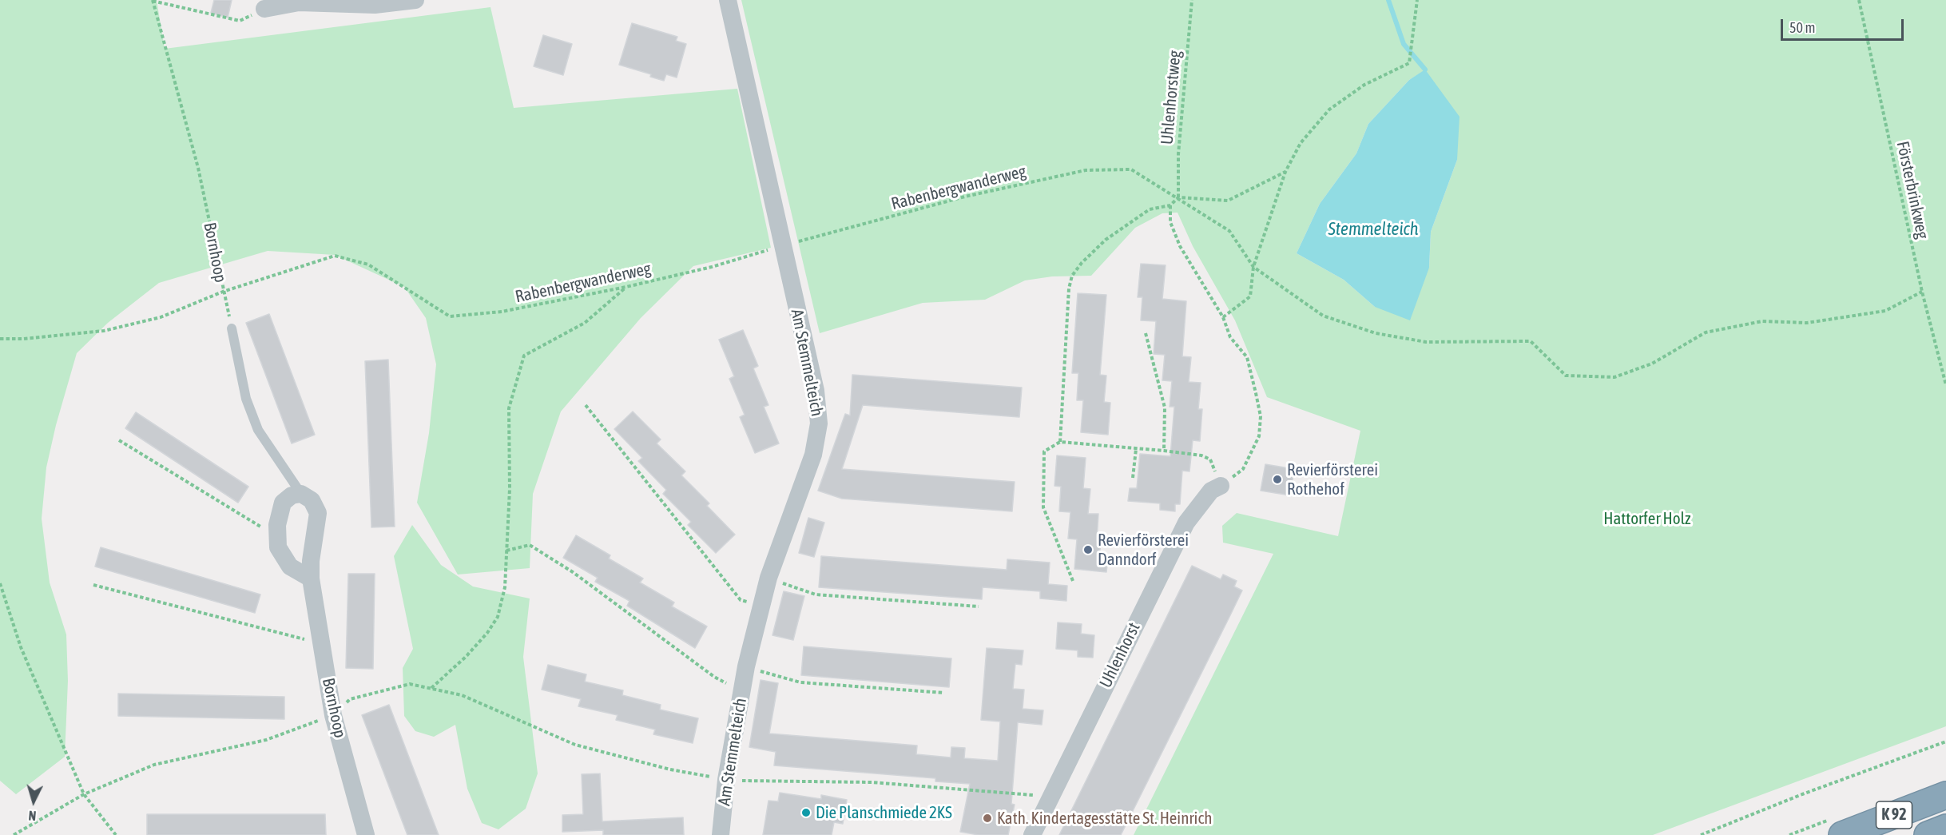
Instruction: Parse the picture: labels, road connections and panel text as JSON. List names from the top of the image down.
{
  "streets": {
    "highway": ["K 92"],
    "street": ["Bornhoop", "Am Stemmelteich", "Uhlenhorst"],
    "path": ["Uhlenhorstweg", "Rabenbergwanderweg", "Försterbrinkweg"]
  },
  "crossings": [
    ["Uhlenhorstweg", "Rabenbergwanderweg"],
    ["Rabenbergwanderweg", "Bornhoop"],
    ["Rabenbergwanderweg", "Am Stemmelteich"]
  ],
  "water": ["Stemmelteich"],
  "parks": ["Hattorfer Holz"],
  "places": [
    "Revierförsterei Rothehof",
    "Revierförsterei Danndorf",
    "Die Planschmiede 2KS",
    "Kath. Kindertagesstätte St. Heinrich"
  ],
  "scale_bar": "50 m",
  "north": "bottom"
}
